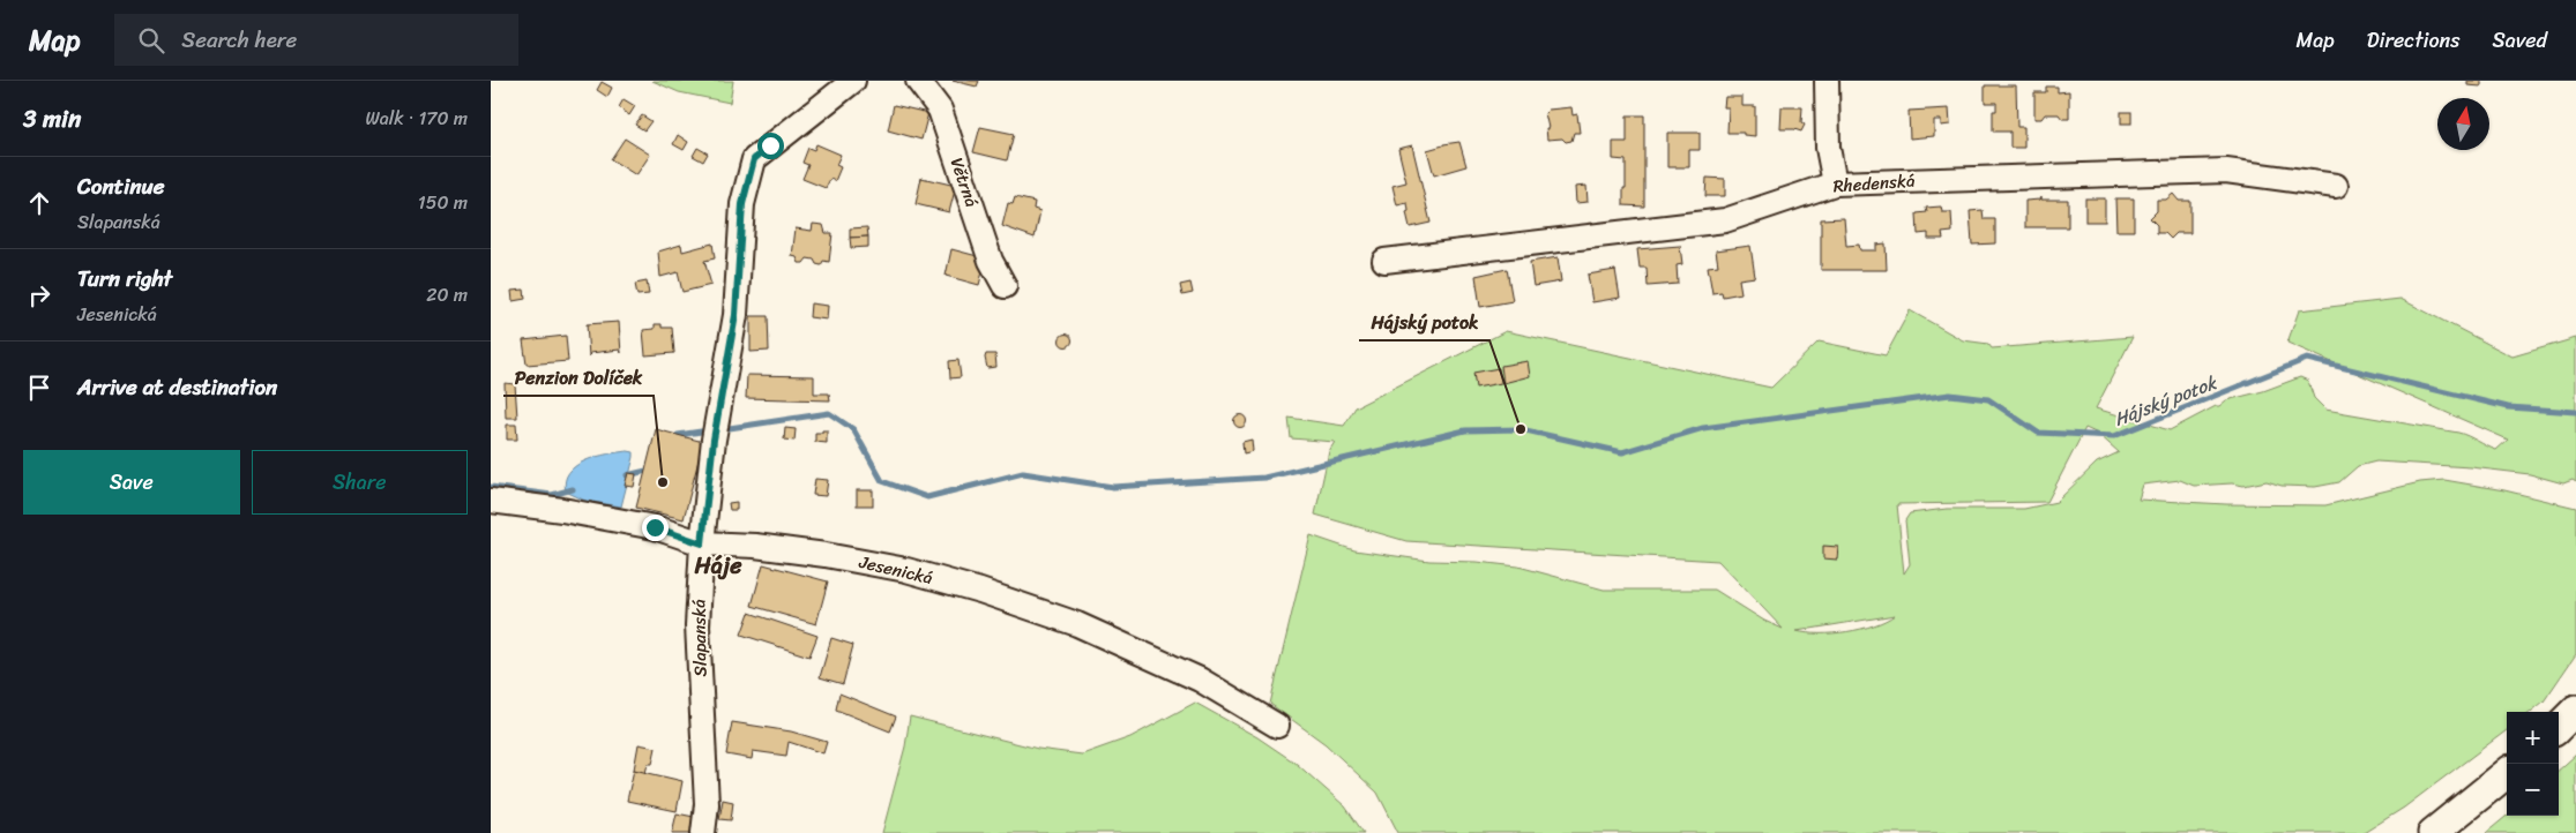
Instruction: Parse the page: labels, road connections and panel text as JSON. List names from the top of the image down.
{
  "streets": {
    "street": [
      "Větrná",
      "Rhedenská",
      "Jesenická",
      "Slapanská"
    ]
  },
  "crossings": [
    ["Jesenická", "Slapanská"]
  ],
  "districts": ["Háje"],
  "water": ["Hájský potok"],
  "places": ["Hájský potok", "Penzion Dolíček"],
  "north": "top",
  "page": {
    "header": "Map",
    "search": "Search here",
    "nav": ["Map", "Directions", "Saved"],
    "heading": ["3 min", "Walk · 170 m"],
    "list": [
      ["Continue", "Slapanská", "150 m"],
      ["Turn right", "Jesenická", "20 m"],
      "Arrive at destination"
    ],
    "buttons": ["Save", "Share"],
    "map_buttons": ["+", "−"]
  }
}
